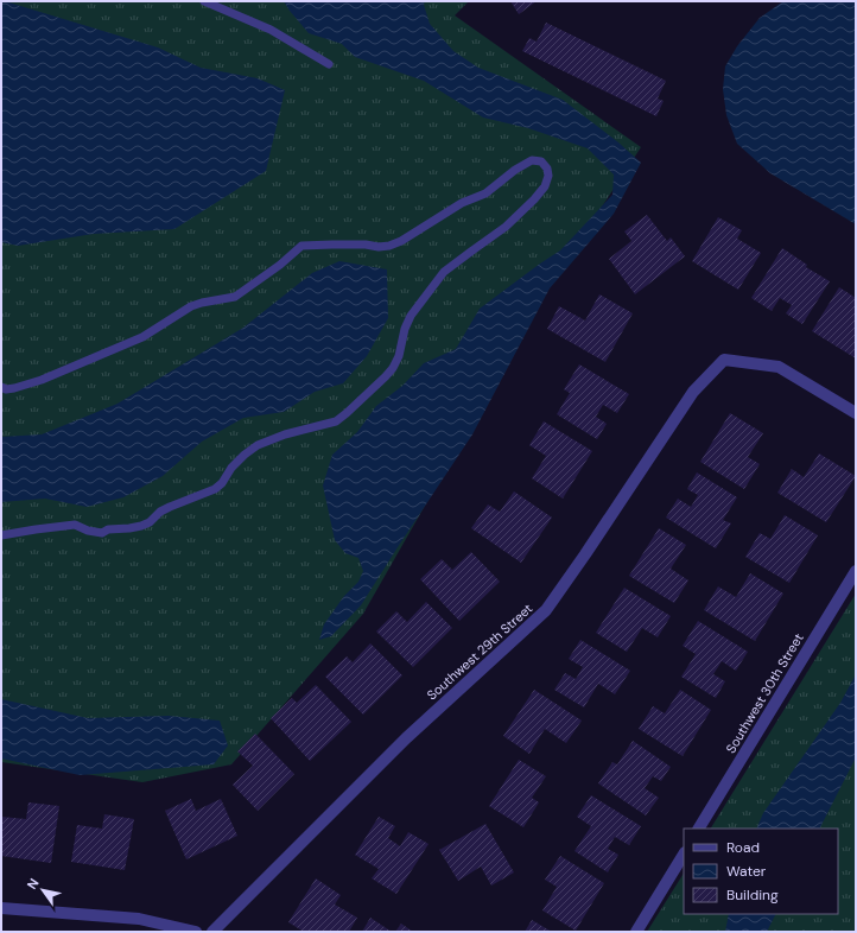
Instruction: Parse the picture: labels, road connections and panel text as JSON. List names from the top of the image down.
{
  "streets": {
    "street": ["Southwest 29th Street", "Southwest 30th Street"]
  },
  "legend": ["Road", "Water", "Building"],
  "north": "top left"
}
